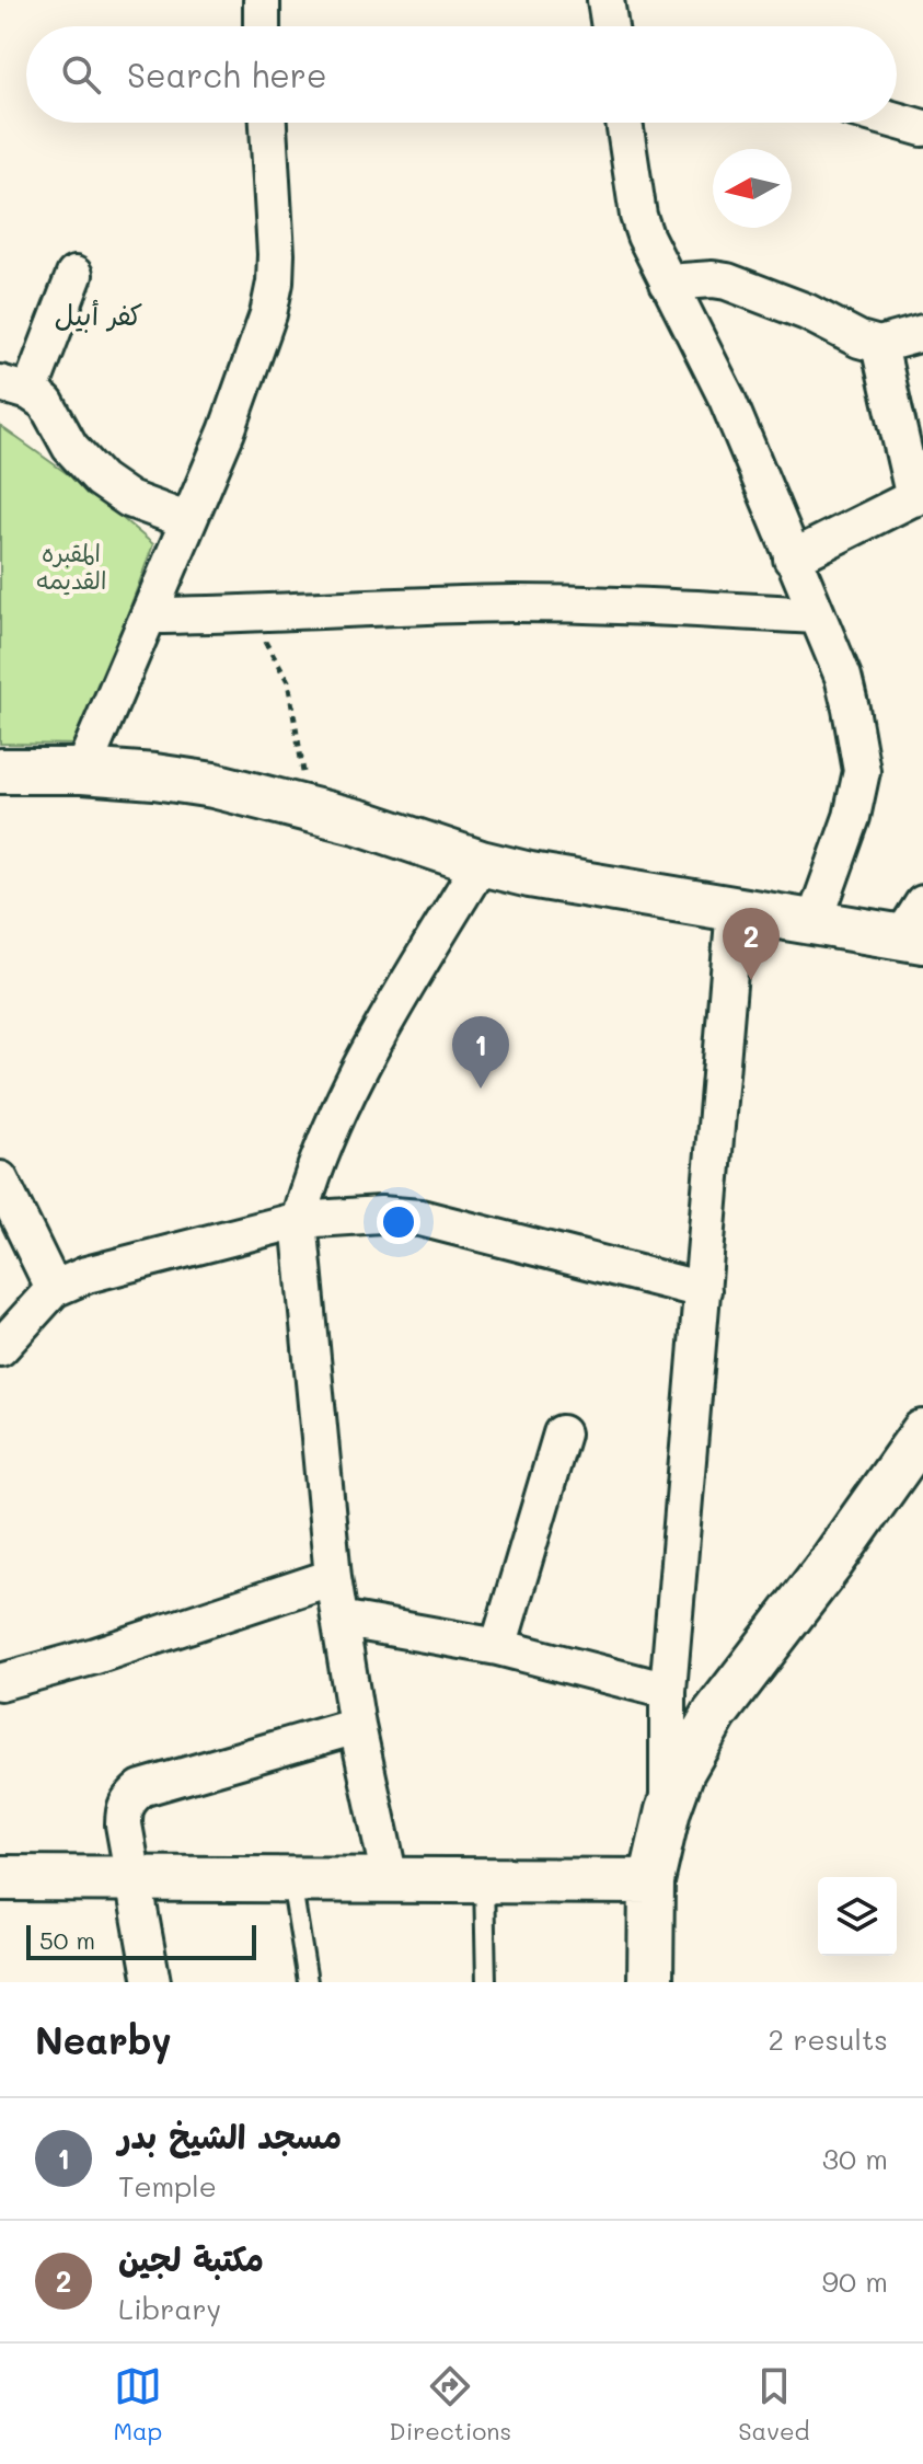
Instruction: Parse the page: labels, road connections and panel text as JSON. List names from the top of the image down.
{
  "districts": ["كفر أبيل"],
  "parks": ["المقبره القديمه"],
  "scale_bar": "50 m",
  "north": "left",
  "page": {
    "search": "Search here",
    "pins": ["2", "1"],
    "scale": "50 m",
    "heading": ["Nearby", "2 results"],
    "list": [
      {
        "mark": "1",
        "name": "مسجد الشيخ بدر",
        "note": "Temple",
        "value": "30 m"
      },
      {
        "mark": "2",
        "name": "مكتبة لجين",
        "note": "Library",
        "value": "90 m"
      }
    ],
    "nav": ["Map", "Directions", "Saved"]
  }
}
